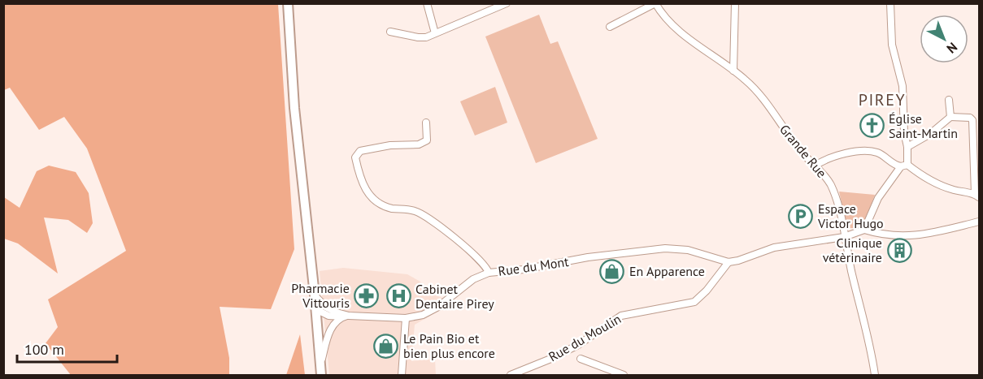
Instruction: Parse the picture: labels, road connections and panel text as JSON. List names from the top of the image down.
{
  "streets": {
    "street": ["Grande Rue", "Rue du Mont", "Rue du Moulin"]
  },
  "crossings": [
    ["Rue du Mont", "Rue du Moulin"]
  ],
  "districts": ["PIREY"],
  "places": {
    "church": ["Église Saint-Martin"],
    "parking": ["Espace Victor Hugo"],
    "building": ["Clinique vétèrinaire"],
    "shop": ["En Apparence", "Le Pain Bio et bien plus encore"],
    "pharmacy": ["Pharmacie Vittouris"],
    "hospital": ["Cabinet Dentaire Pirey"]
  },
  "scale_bar": "100 m",
  "north": "bottom right"
}
